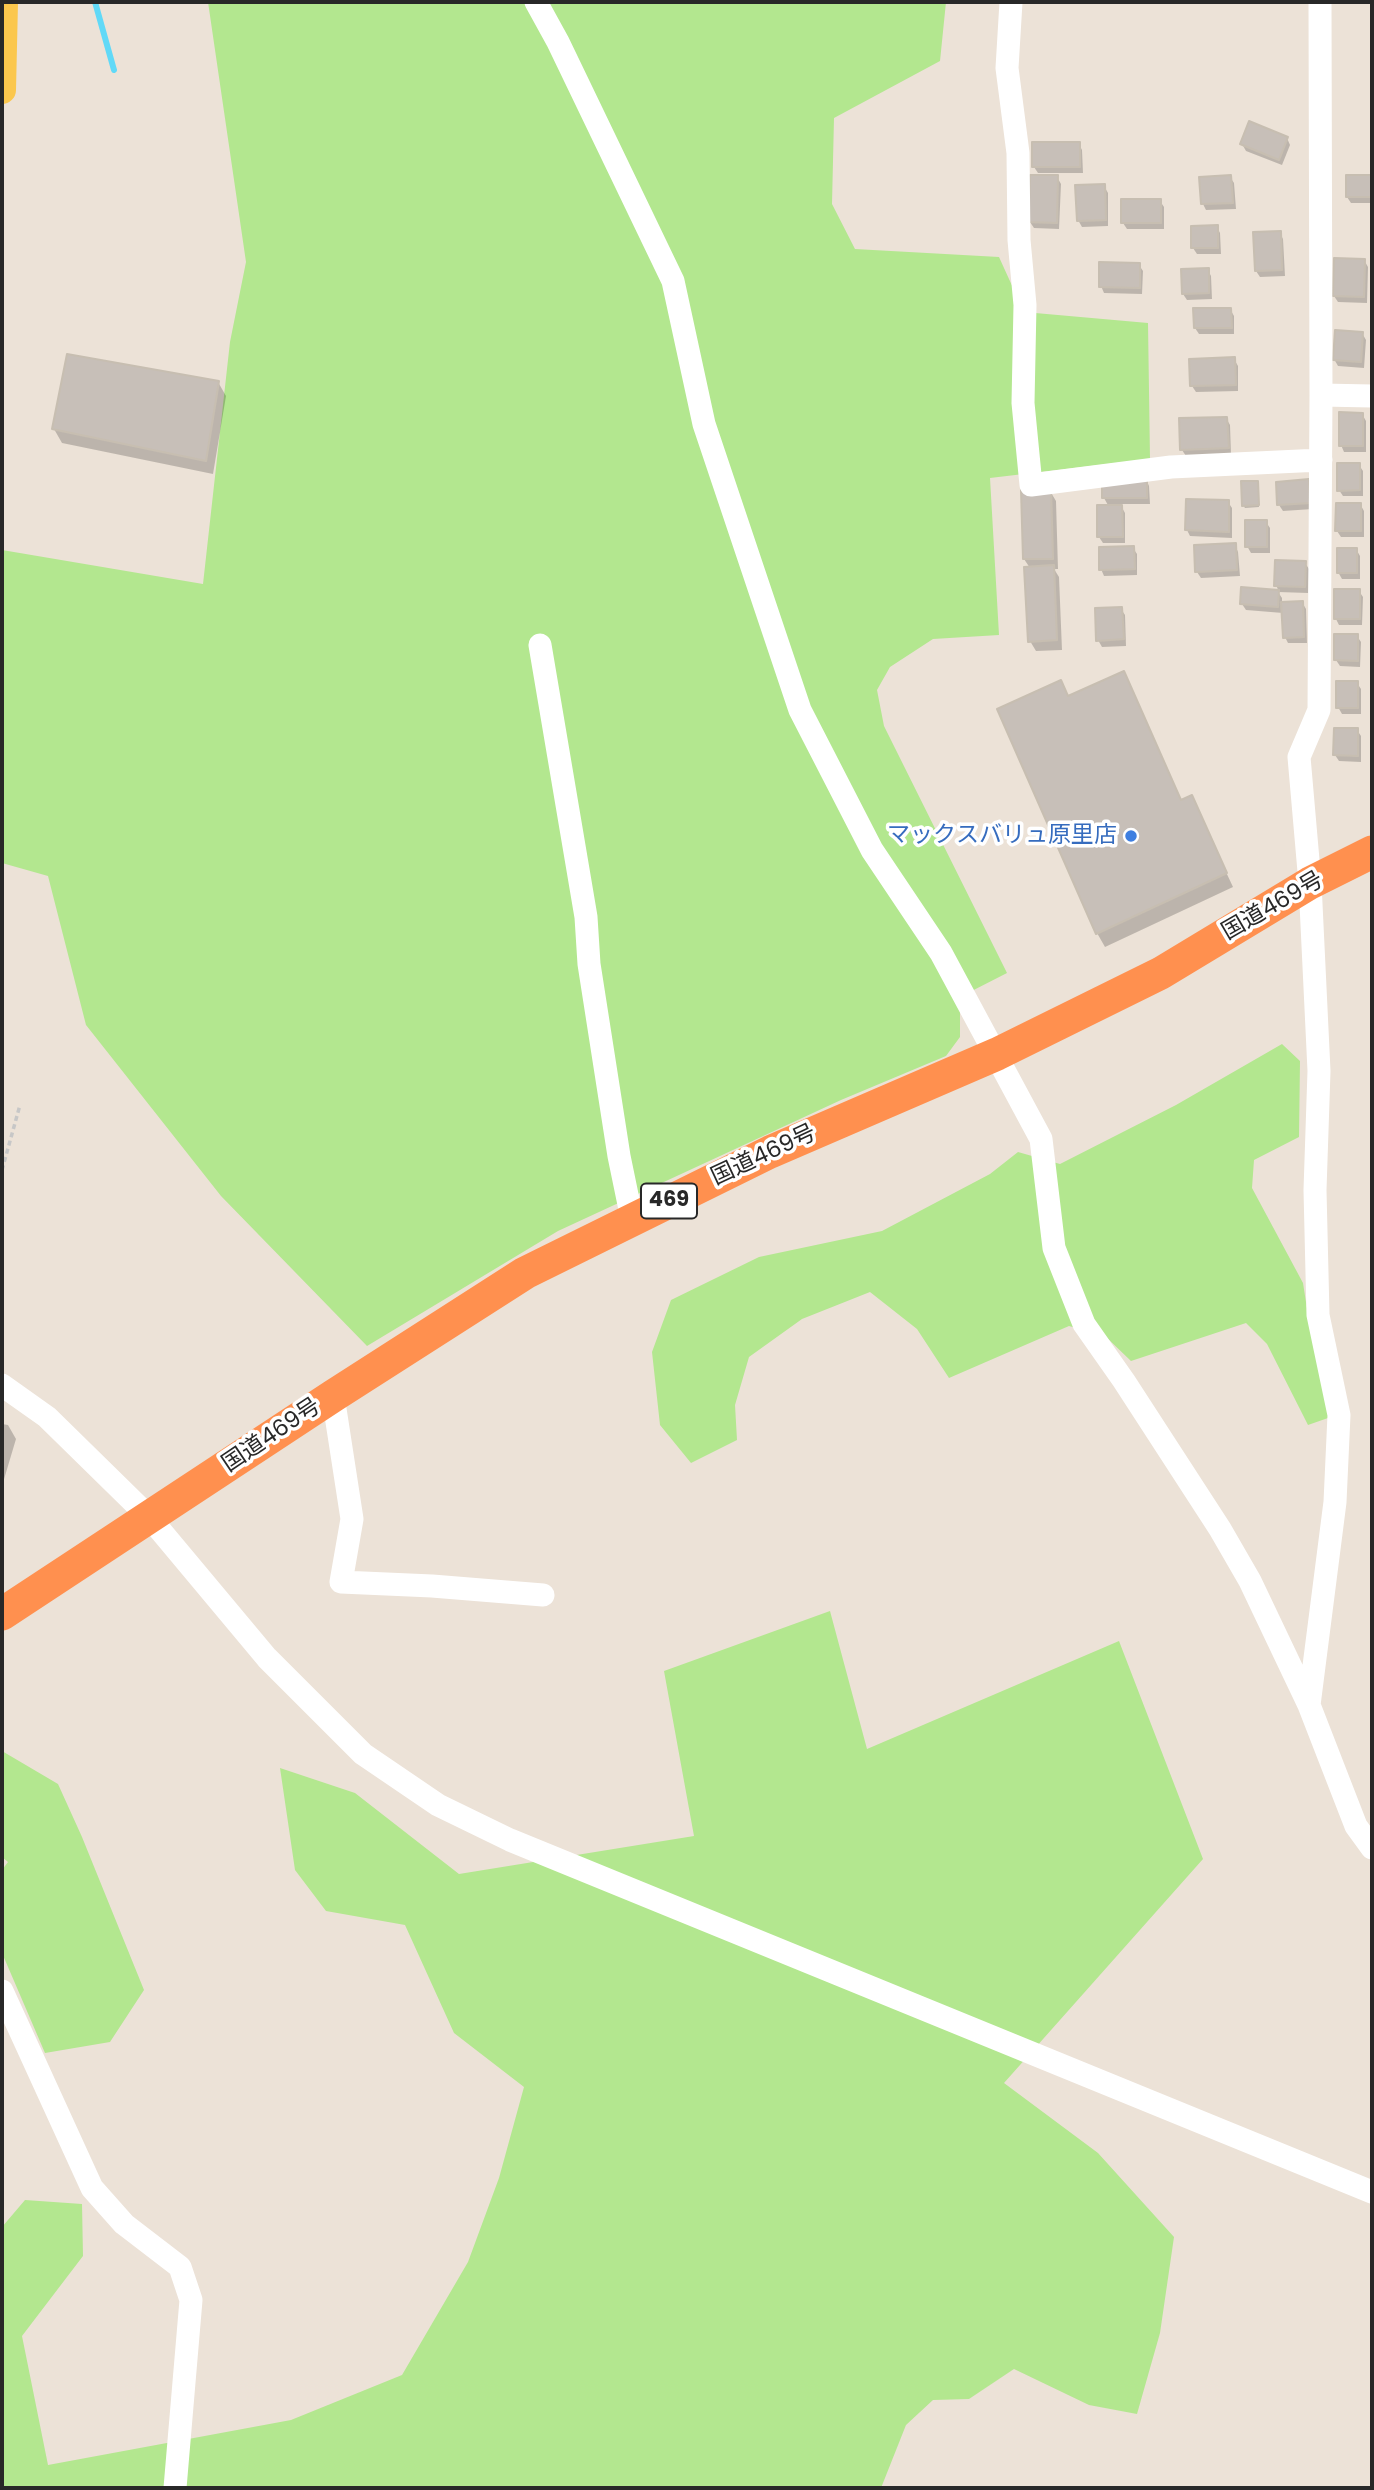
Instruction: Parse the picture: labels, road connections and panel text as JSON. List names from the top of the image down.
{
  "streets": {
    "highway": ["国道469号", "469"]
  },
  "places": ["マックスバリュ原里店"]
}
